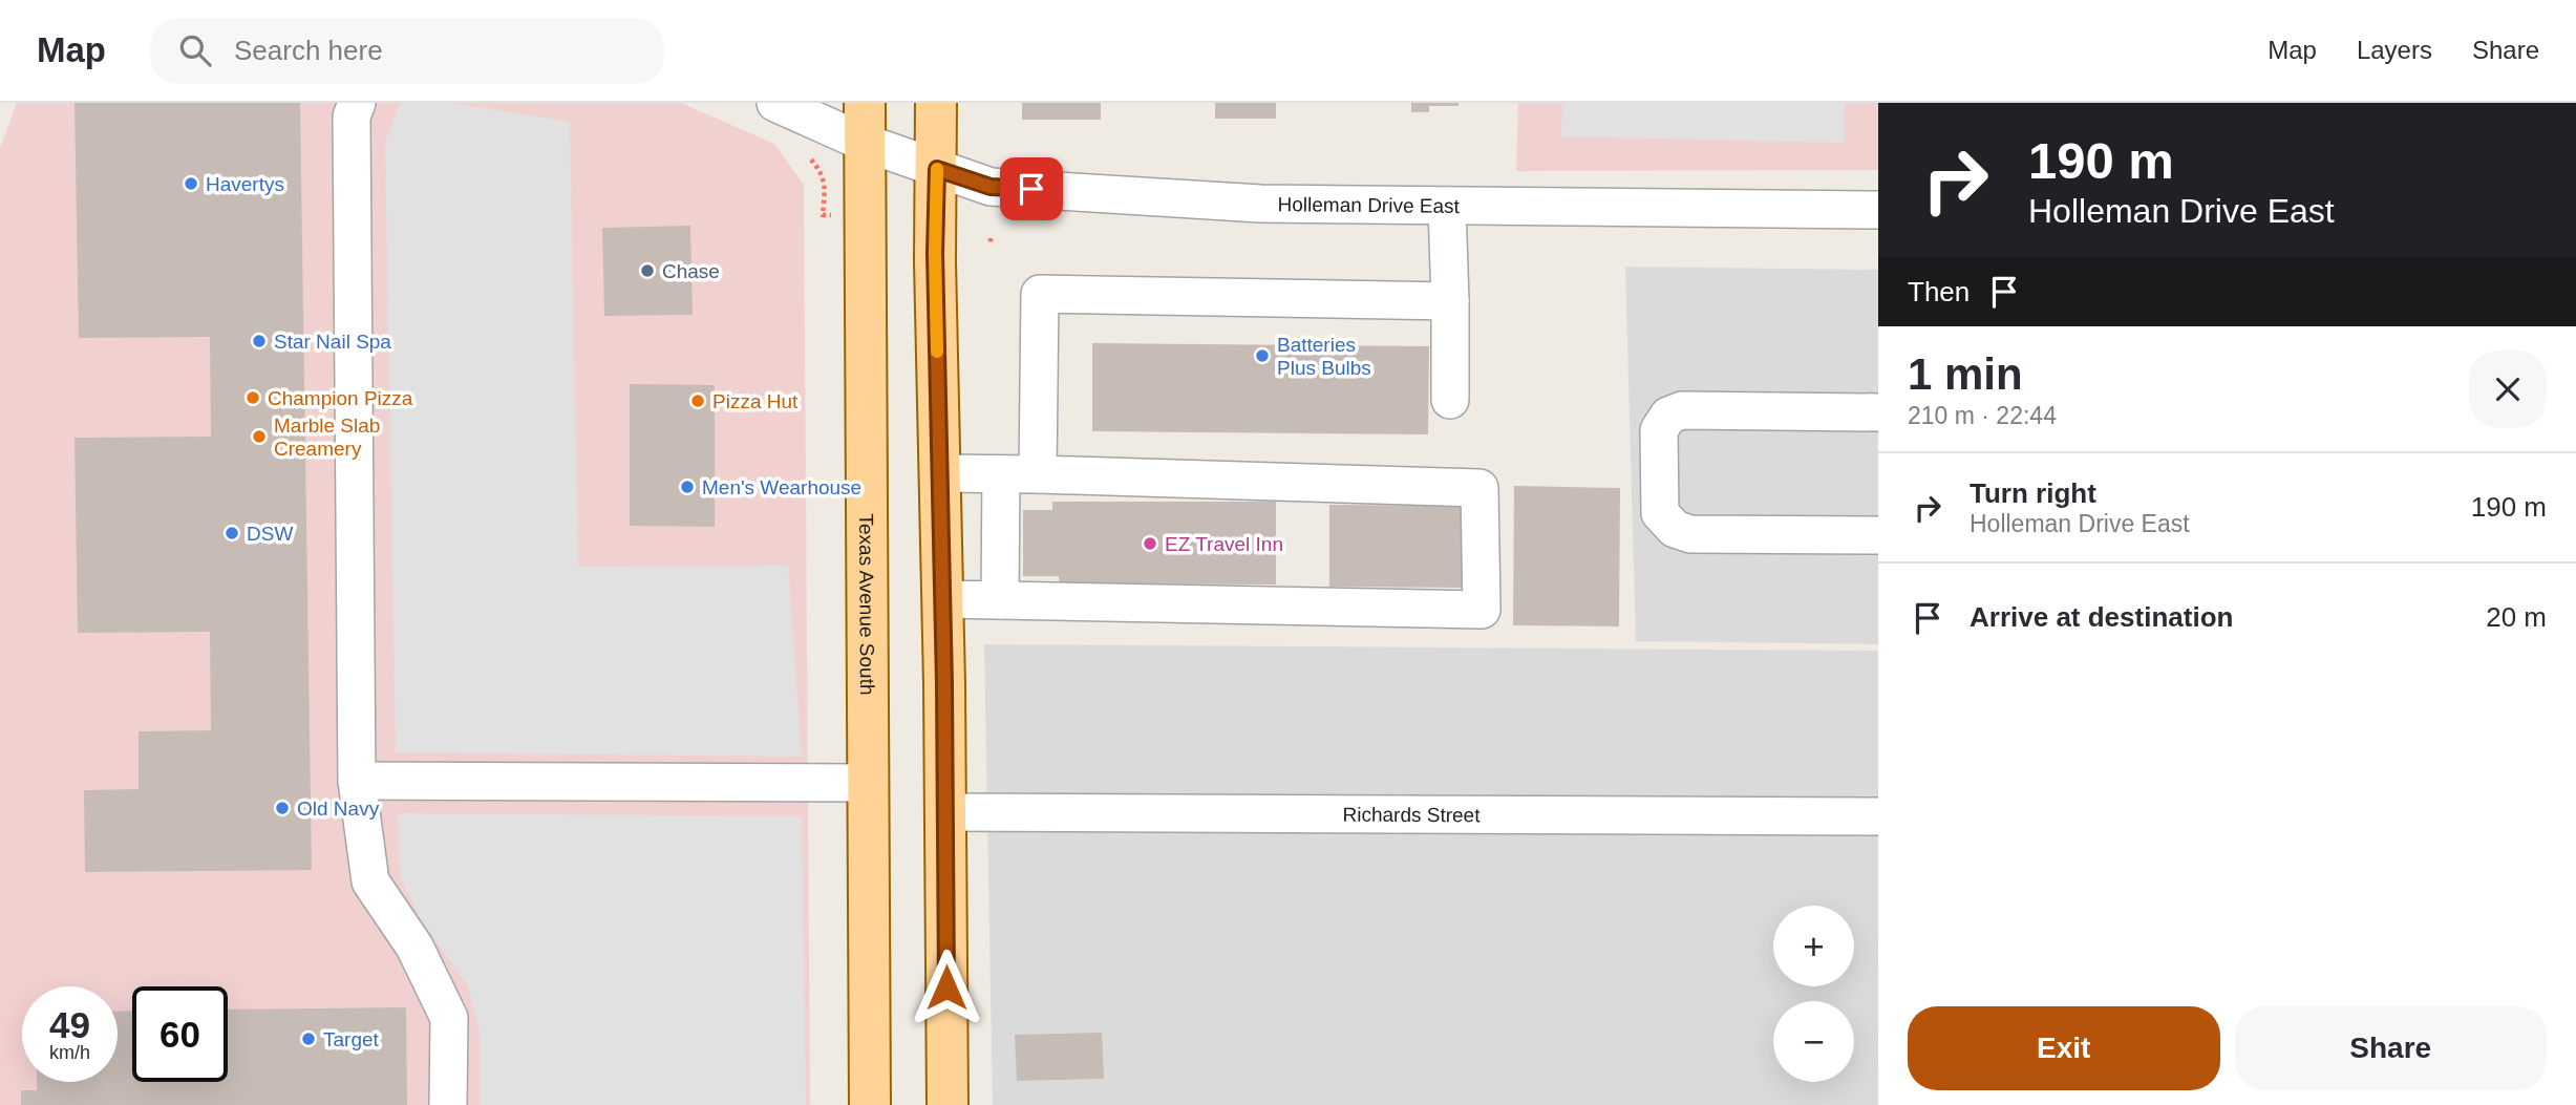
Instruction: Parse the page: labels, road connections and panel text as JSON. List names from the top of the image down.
{
  "streets": {
    "main road": ["Texas Avenue South"],
    "street": ["Holleman Drive East", "Richards Street"]
  },
  "crossings": [
    ["Holleman Drive East", "Texas Avenue South"]
  ],
  "places": [
    "Havertys",
    "Chase",
    "Star Nail Spa",
    "Batteries Plus Bulbs",
    "Champion Pizza",
    "Pizza Hut",
    "Marble Slab Creamery",
    "Men's Wearhouse",
    "DSW",
    "EZ Travel Inn",
    "Old Navy",
    "Target"
  ],
  "page": {
    "header": "Map",
    "search": "Search here",
    "nav": ["Map", "Layers", "Share"],
    "turn": ["190 m", "Holleman Drive East"],
    "then": "Then",
    "heading": ["1 min", "210 m · 22:44"],
    "list": [
      {
        "name": "Turn right",
        "note": "Holleman Drive East",
        "value": "190 m"
      },
      {
        "name": "Arrive at destination",
        "value": "20 m"
      }
    ],
    "map_buttons": ["+", "−"],
    "speed": "49 km/h",
    "limit": "60",
    "buttons": ["Exit", "Share"]
  }
}
